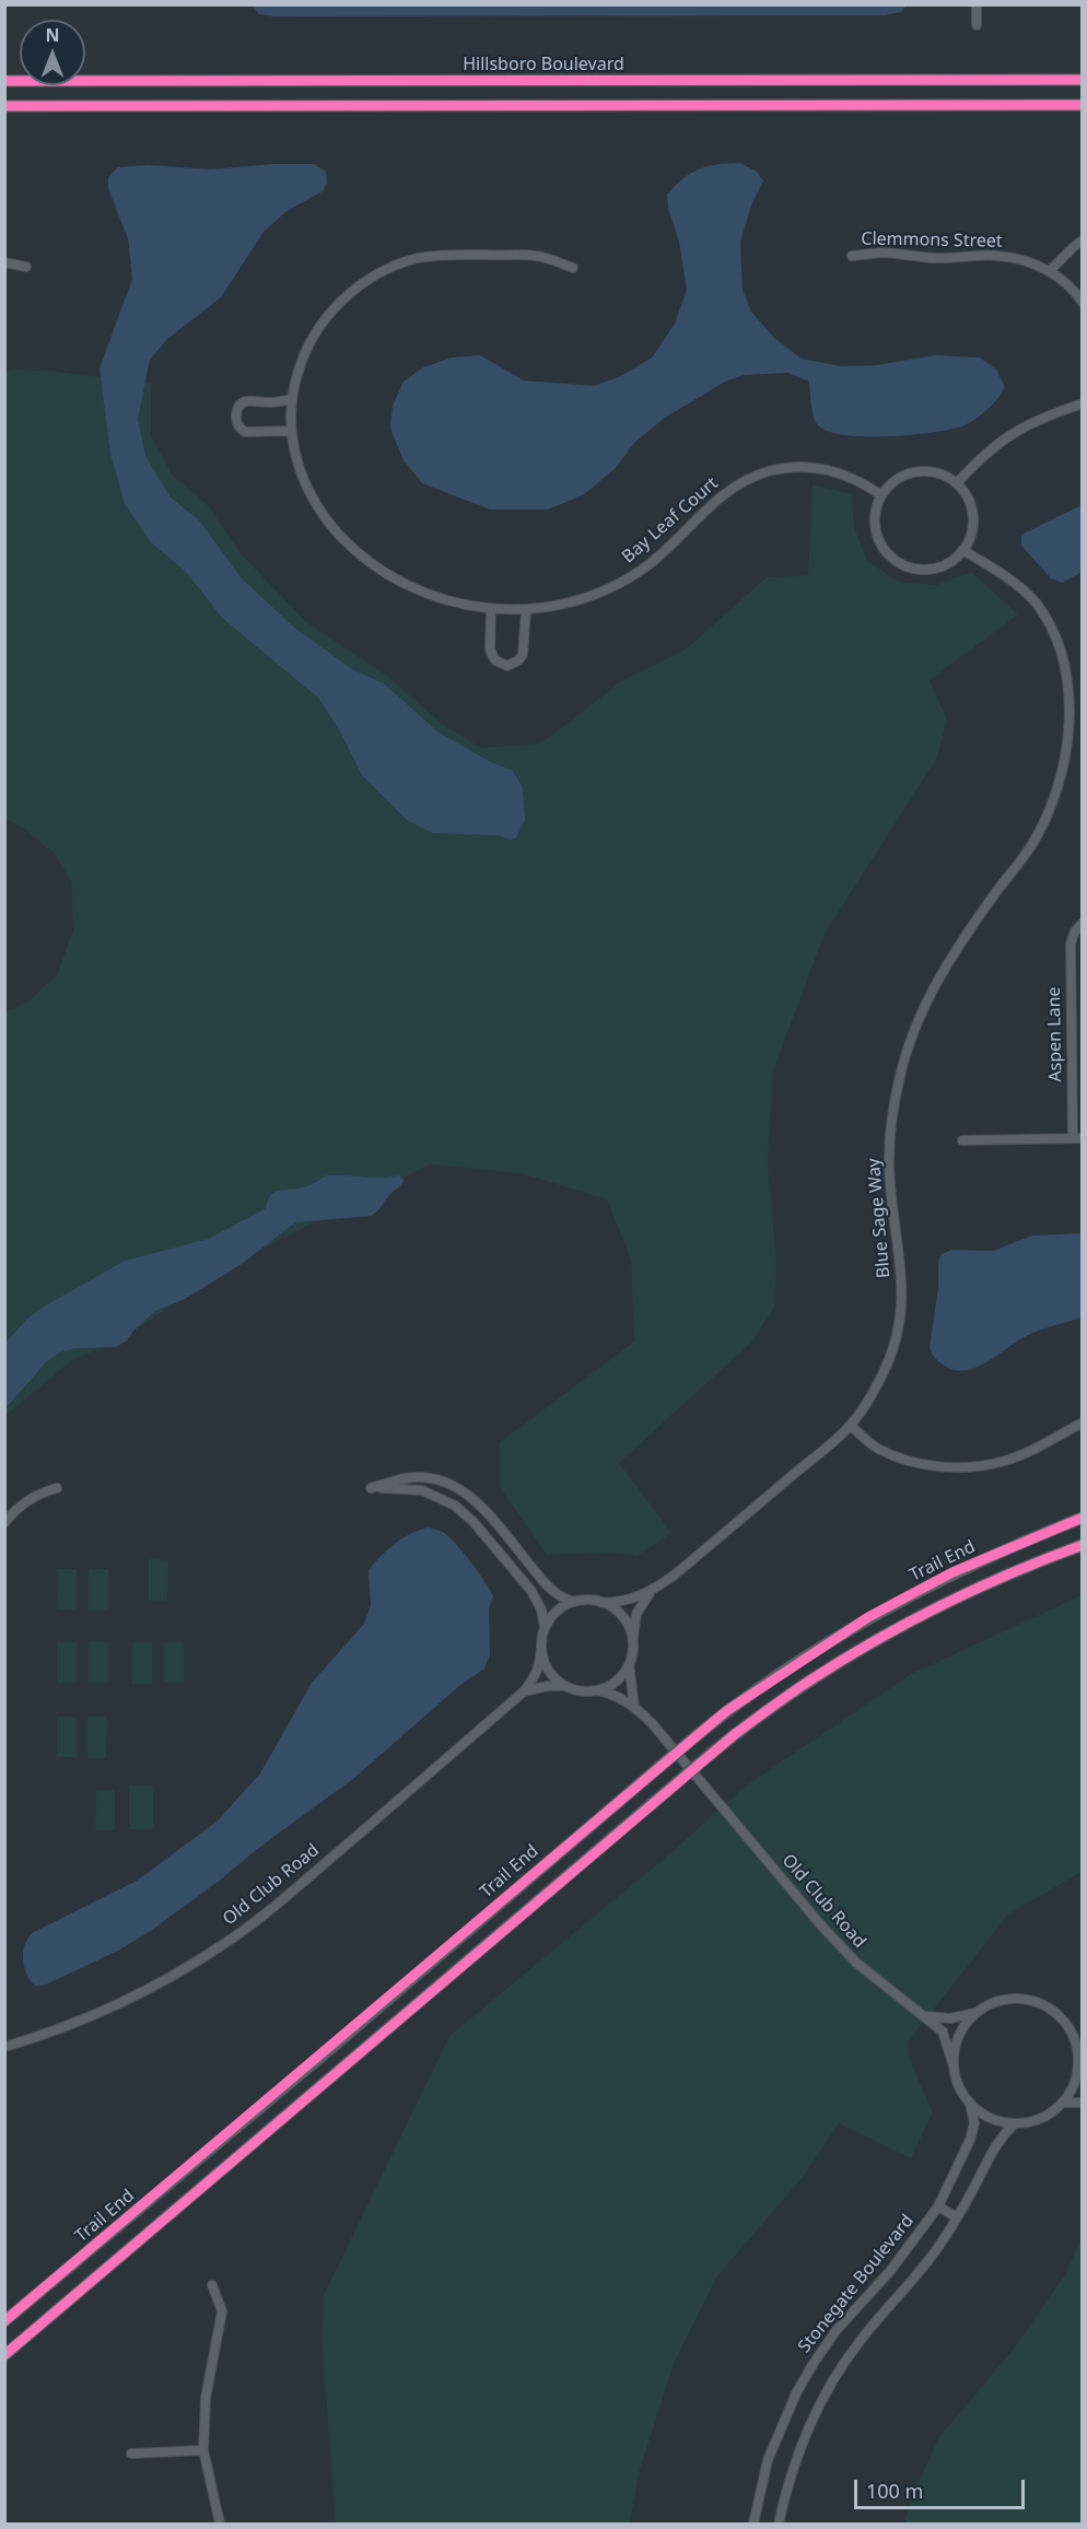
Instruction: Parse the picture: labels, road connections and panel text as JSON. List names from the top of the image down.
{
  "streets": {
    "street": [
      "Hillsboro Boulevard",
      "Clemmons Street",
      "Bay Leaf Court",
      "Aspen Lane",
      "Blue Sage Way",
      "Trail End",
      "Old Club Road",
      "Stonegate Boulevard"
    ]
  },
  "crossings": [
    ["Bay Leaf Court", "Blue Sage Way"],
    ["Blue Sage Way", "Old Club Road"],
    ["Old Club Road", "Stonegate Boulevard"]
  ],
  "scale_bar": "100 m",
  "north": "top"
}
